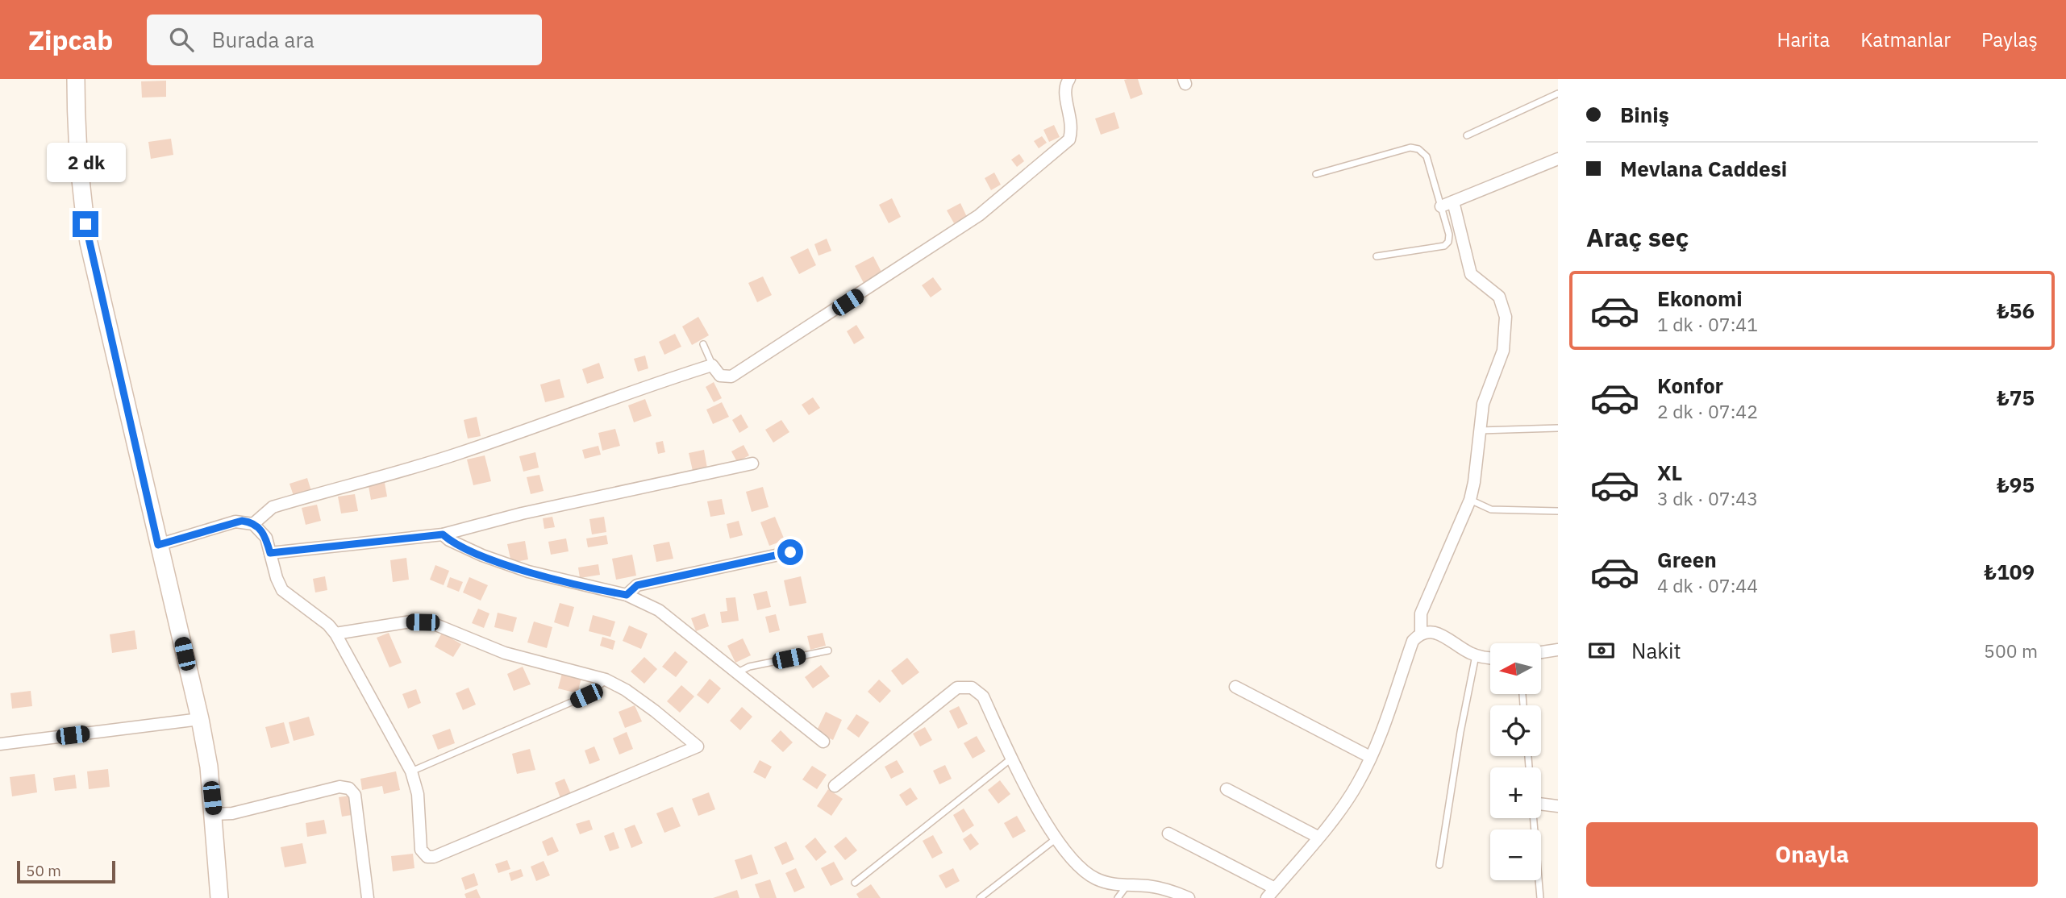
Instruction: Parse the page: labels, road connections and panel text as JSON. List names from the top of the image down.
{
  "scale_bar": "50 m",
  "north": "left",
  "page": {
    "header": "Zipcab",
    "search": "Burada ara",
    "nav": ["Harita", "Katmanlar", "Paylaş"],
    "banner": ["Biniş", "Mevlana Caddesi"],
    "bubble": "2 dk",
    "heading": "Araç seç",
    "list": [
      {
        "name": "Ekonomi",
        "note": "1 dk · 07:41",
        "value": "₺56"
      },
      {
        "name": "Konfor",
        "note": "2 dk · 07:42",
        "value": "₺75"
      },
      {
        "name": "XL",
        "note": "3 dk · 07:43",
        "value": "₺95"
      },
      {
        "name": "Green",
        "note": "4 dk · 07:44",
        "value": "₺109"
      }
    ],
    "pay": ["Nakit", "500 m"],
    "map_buttons": ["+", "−"],
    "buttons": "Onayla",
    "scale": "50 m"
  }
}
